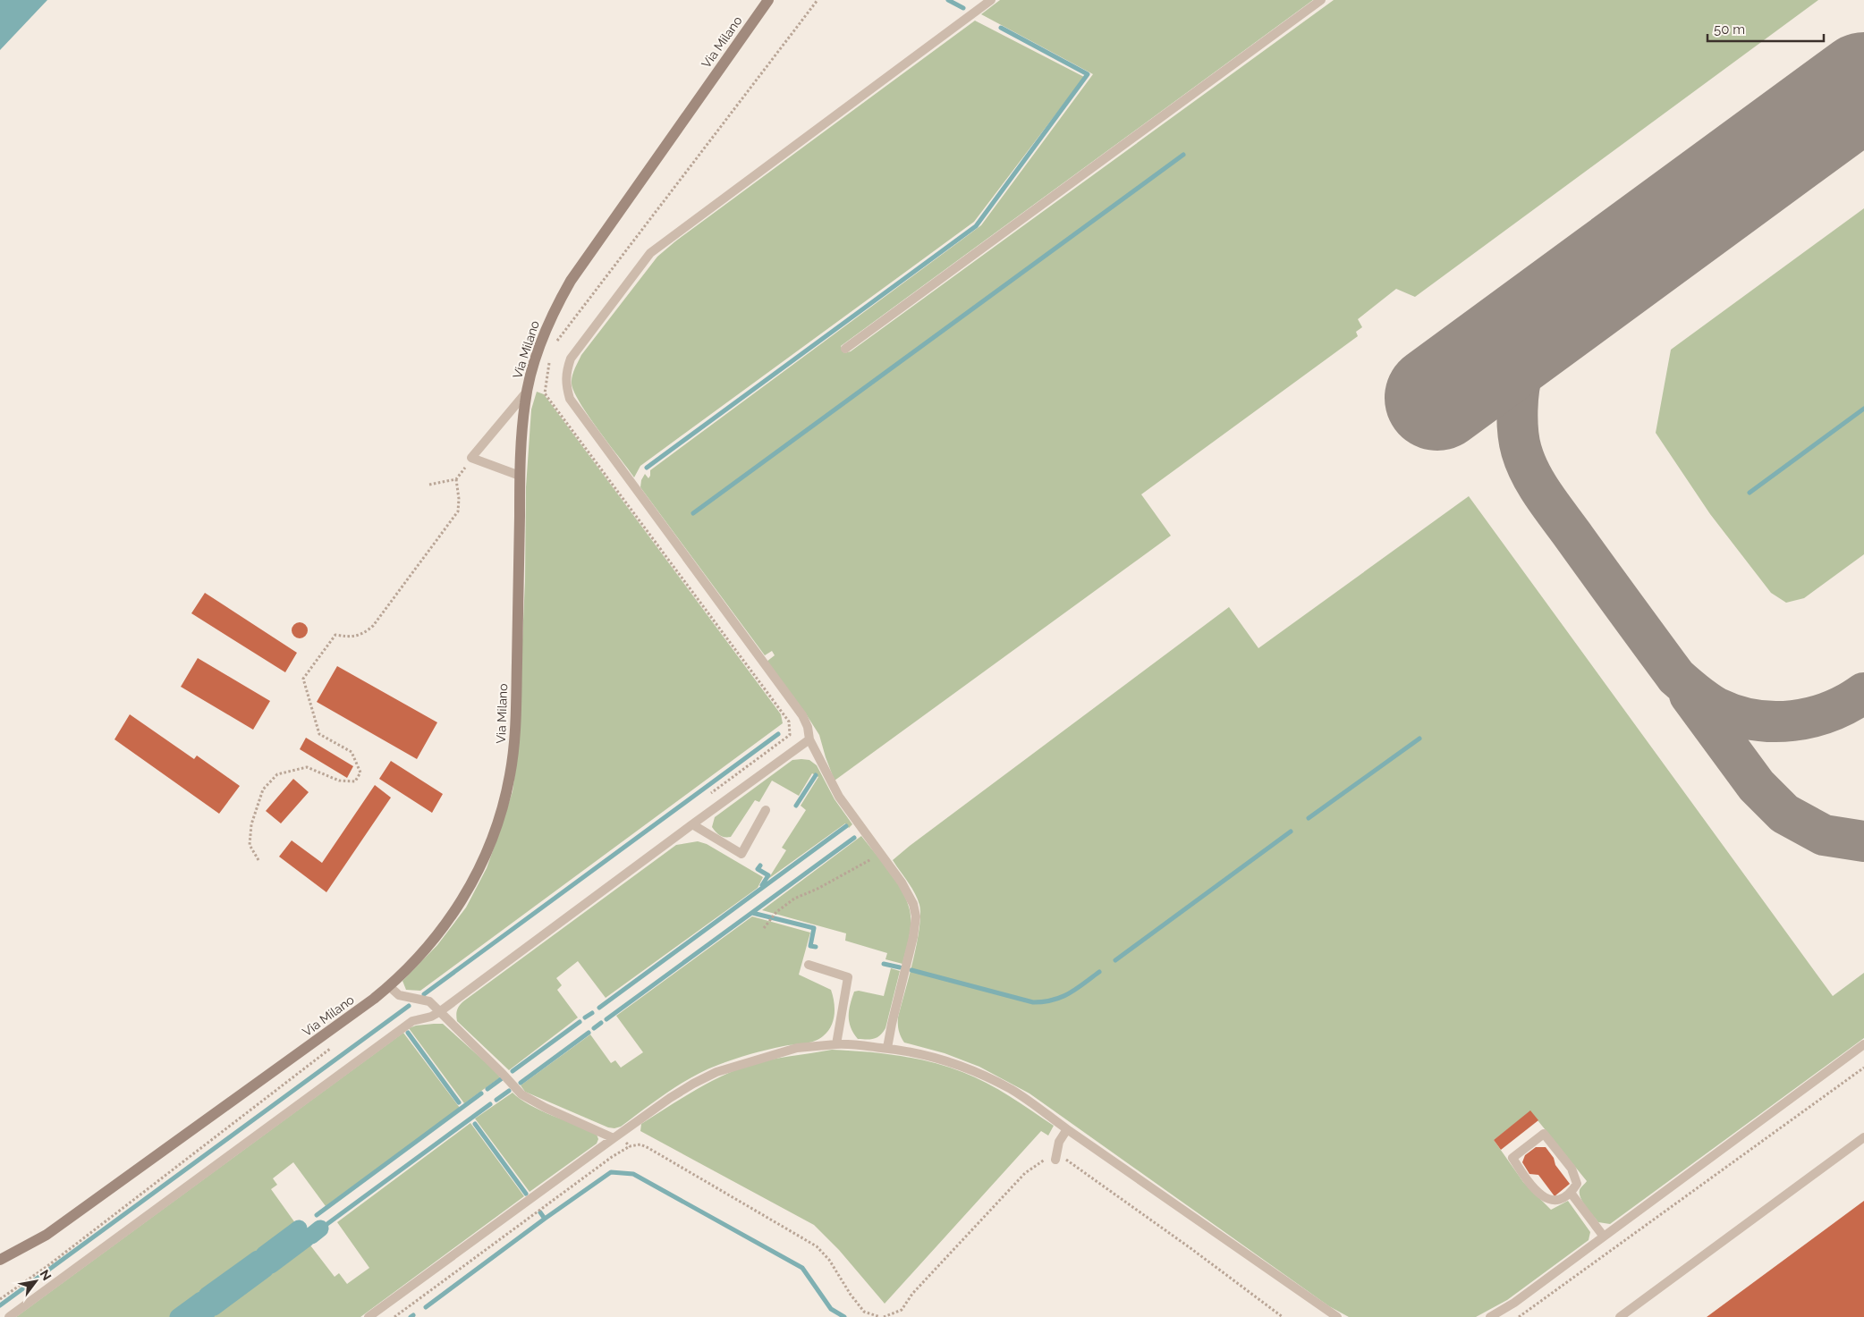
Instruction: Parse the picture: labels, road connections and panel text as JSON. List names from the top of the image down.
{
  "streets": {
    "street": ["Via Milano"]
  },
  "scale_bar": "50 m",
  "north": "top right"
}
